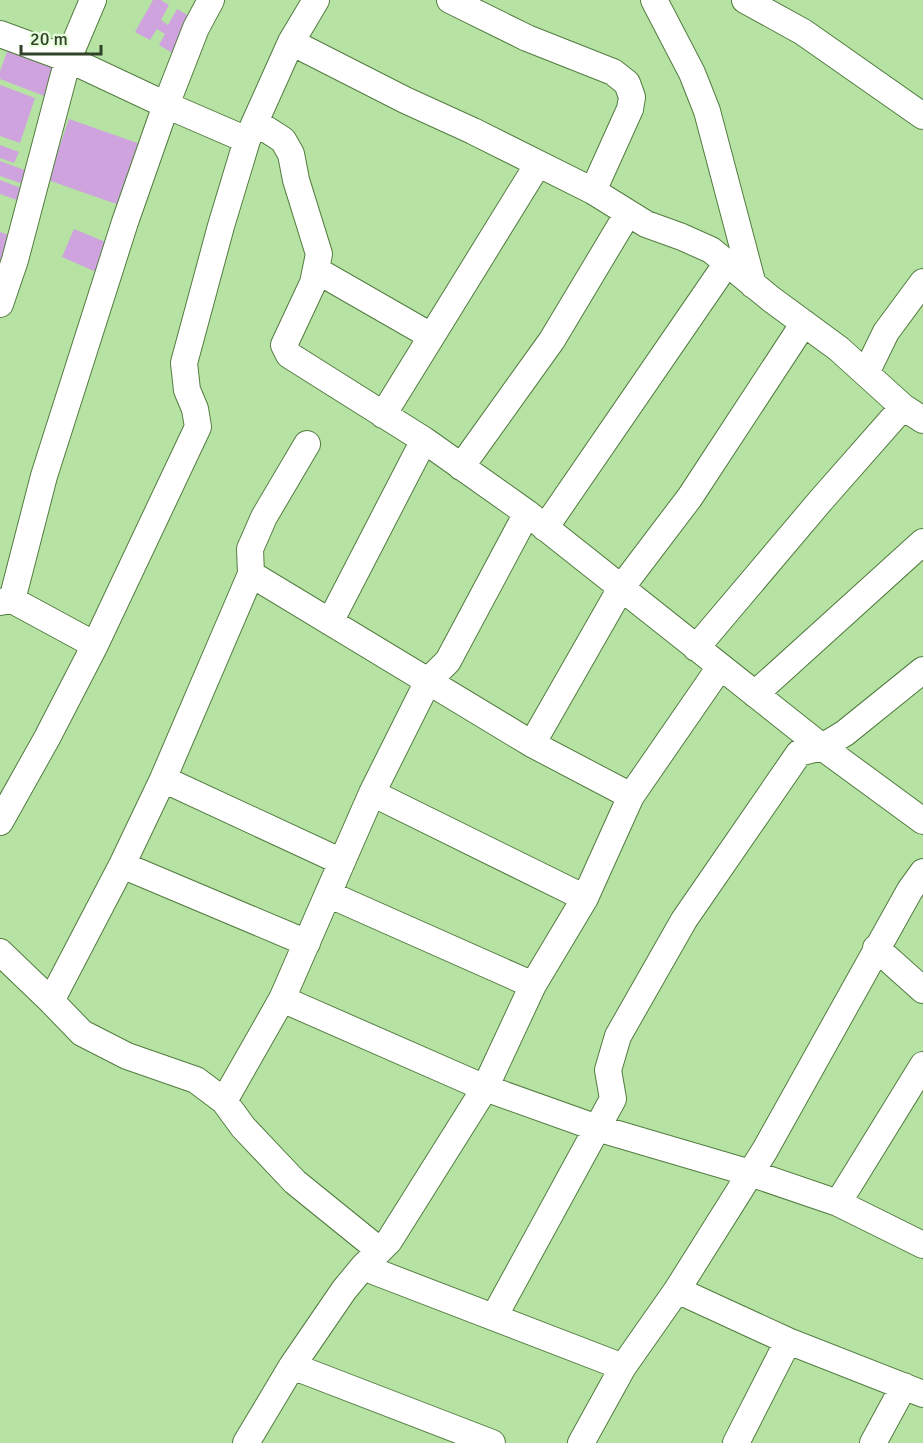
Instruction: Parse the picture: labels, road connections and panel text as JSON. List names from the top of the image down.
{
  "scale_bar": "20 m"
}
